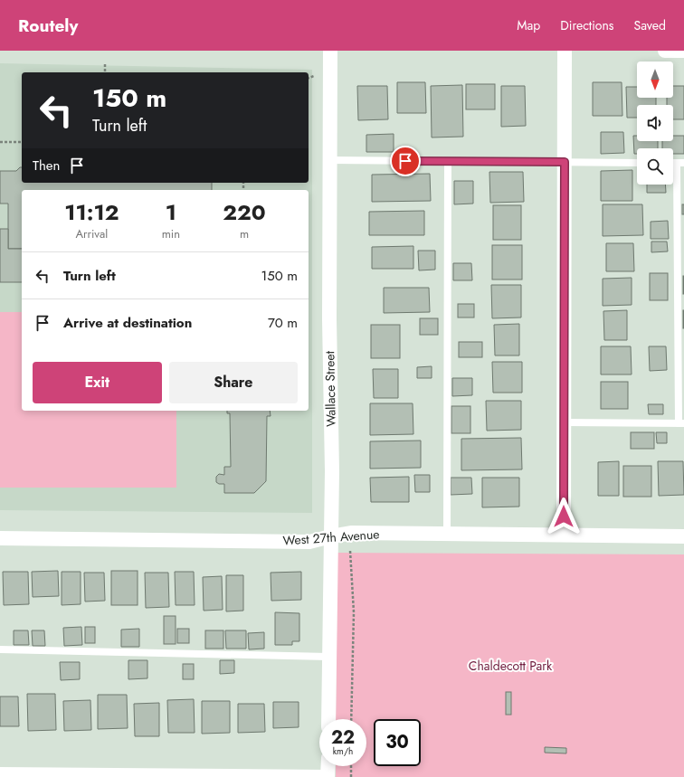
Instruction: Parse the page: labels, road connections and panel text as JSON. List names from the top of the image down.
{
  "streets": {
    "street": ["Wallace Street", "West 27th Avenue"]
  },
  "crossings": [
    ["Wallace Street", "West 27th Avenue"]
  ],
  "parks": ["Chaldecott Park"],
  "north": "bottom",
  "page": {
    "header": "Routely",
    "nav": ["Map", "Directions", "Saved"],
    "turn": ["150 m", "Turn left"],
    "then": "Then",
    "eta": [
      "11:12",
      "Arrival",
      "1",
      "min",
      "220",
      "m"
    ],
    "list": [
      {
        "name": "Turn left",
        "value": "150 m"
      },
      {
        "name": "Arrive at destination",
        "value": "70 m"
      }
    ],
    "buttons": ["Exit", "Share"],
    "speed": "22 km/h",
    "limit": "30"
  }
}
